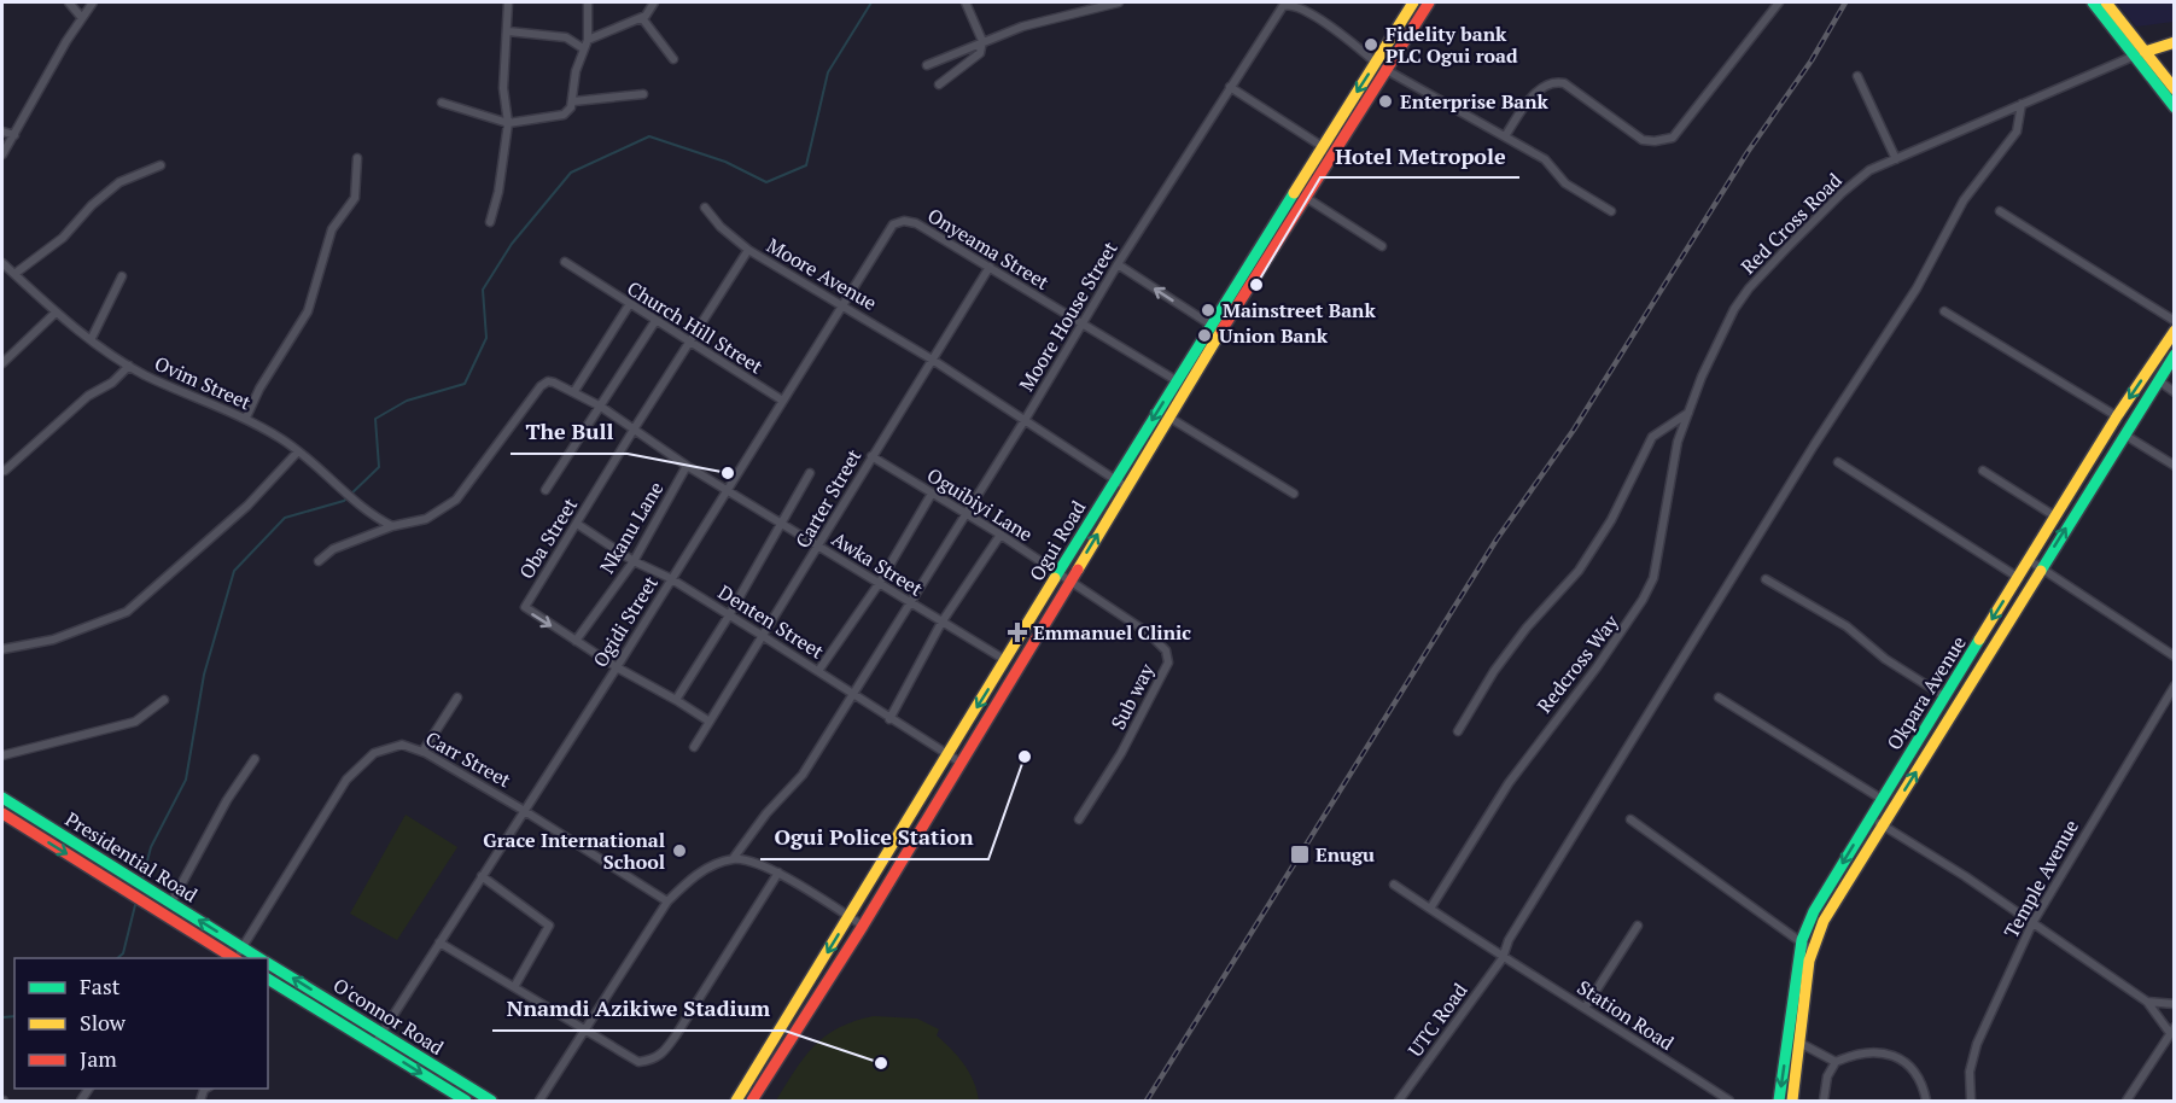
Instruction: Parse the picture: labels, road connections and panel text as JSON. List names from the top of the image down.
{
  "streets": {
    "main road": [
      "Ogui Road",
      "Okpara Avenue",
      "Presidential Road",
      "O'connor Road"
    ],
    "street": [
      "Red Cross Road",
      "Onyeama Street",
      "Moore Avenue",
      "Moore House Street",
      "Church Hill Street",
      "Ovim Street",
      "Carter Street",
      "Oguibiyi Lane",
      "Nkanu Lane",
      "Oba Street",
      "Awka Street",
      "Ogidi Street",
      "Denten Street",
      "Redcross Way",
      "Sub way",
      "Carr Street",
      "Temple Avenue",
      "Station Road",
      "UTC Road"
    ]
  },
  "crossings": [
    ["Red Cross Road", "Redcross Way"],
    ["Red Cross Road", "UTC Road"],
    ["Onyeama Street", "Moore House Street"],
    ["Onyeama Street", "Carter Street"],
    ["Onyeama Street", "Ogui Road"],
    ["Onyeama Street", "Ogidi Street"],
    ["Moore Avenue", "Church Hill Street"],
    ["Moore Avenue", "Carter Street"],
    ["Moore Avenue", "Oba Street"],
    ["Moore Avenue", "Awka Street"],
    ["Moore Avenue", "Ogidi Street"],
    ["Moore House Street", "Oguibiyi Lane"],
    ["Moore House Street", "Ogui Road"],
    ["Moore House Street", "Awka Street"],
    ["Moore House Street", "Denten Street"],
    ["Church Hill Street", "Ogidi Street"],
    ["Ovim Street", "Awka Street"],
    ["Carter Street", "Oguibiyi Lane"],
    ["Carter Street", "Oba Street"],
    ["Carter Street", "Awka Street"],
    ["Carter Street", "Denten Street"],
    ["Oguibiyi Lane", "Ogui Road"],
    ["Oguibiyi Lane", "Sub way"],
    ["Nkanu Lane", "Oba Street"],
    ["Nkanu Lane", "Awka Street"],
    ["Nkanu Lane", "Denten Street"],
    ["Oba Street", "Awka Street"],
    ["Oba Street", "Ogidi Street"],
    ["Oba Street", "Denten Street"],
    ["Ogui Road", "Awka Street"],
    ["Ogui Road", "Denten Street"],
    ["Ogui Road", "Sub way"],
    ["Awka Street", "Ogidi Street"],
    ["Ogidi Street", "Denten Street"],
    ["Ogidi Street", "Carr Street"],
    ["Ogidi Street", "O'connor Road"],
    ["Redcross Way", "Station Road"],
    ["Carr Street", "Presidential Road"],
    ["Carr Street", "O'connor Road"],
    ["Presidential Road", "O'connor Road"],
    ["Station Road", "UTC Road"]
  ],
  "places": {
    "other": [
      "Fidelity bank PLC Ogui road",
      "Enterprise Bank",
      "Hotel Metropole",
      "Mainstreet Bank",
      "Union Bank",
      "The Bull",
      "Ogui Police Station",
      "Grace International School",
      "Nnamdi Azikiwe Stadium"
    ],
    "health": ["Emmanuel Clinic"],
    "transit": ["Enugu"]
  },
  "legend": ["Fast", "Slow", "Jam"]
}
